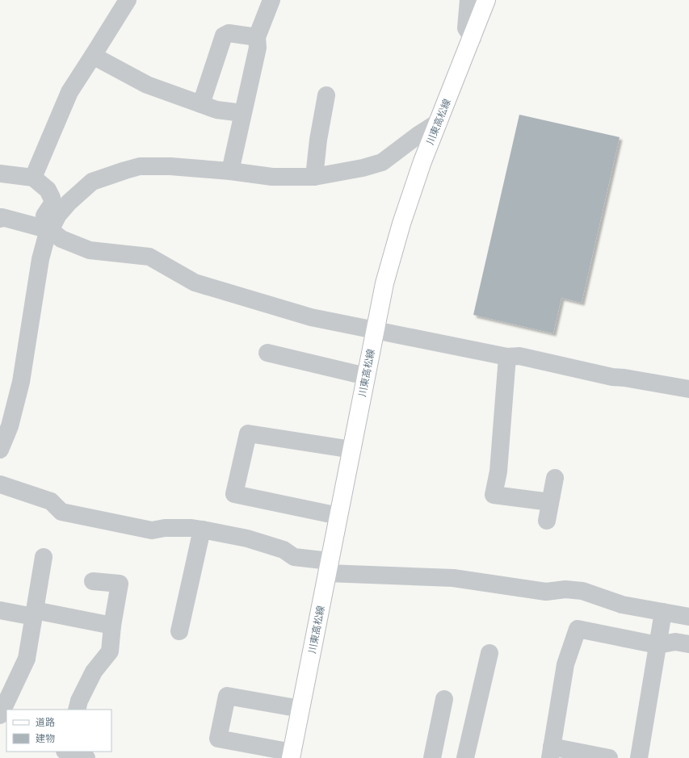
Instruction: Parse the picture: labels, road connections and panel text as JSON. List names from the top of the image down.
{
  "streets": {
    "main road": ["川東高松線"]
  },
  "legend": ["道路", "建物"]
}
